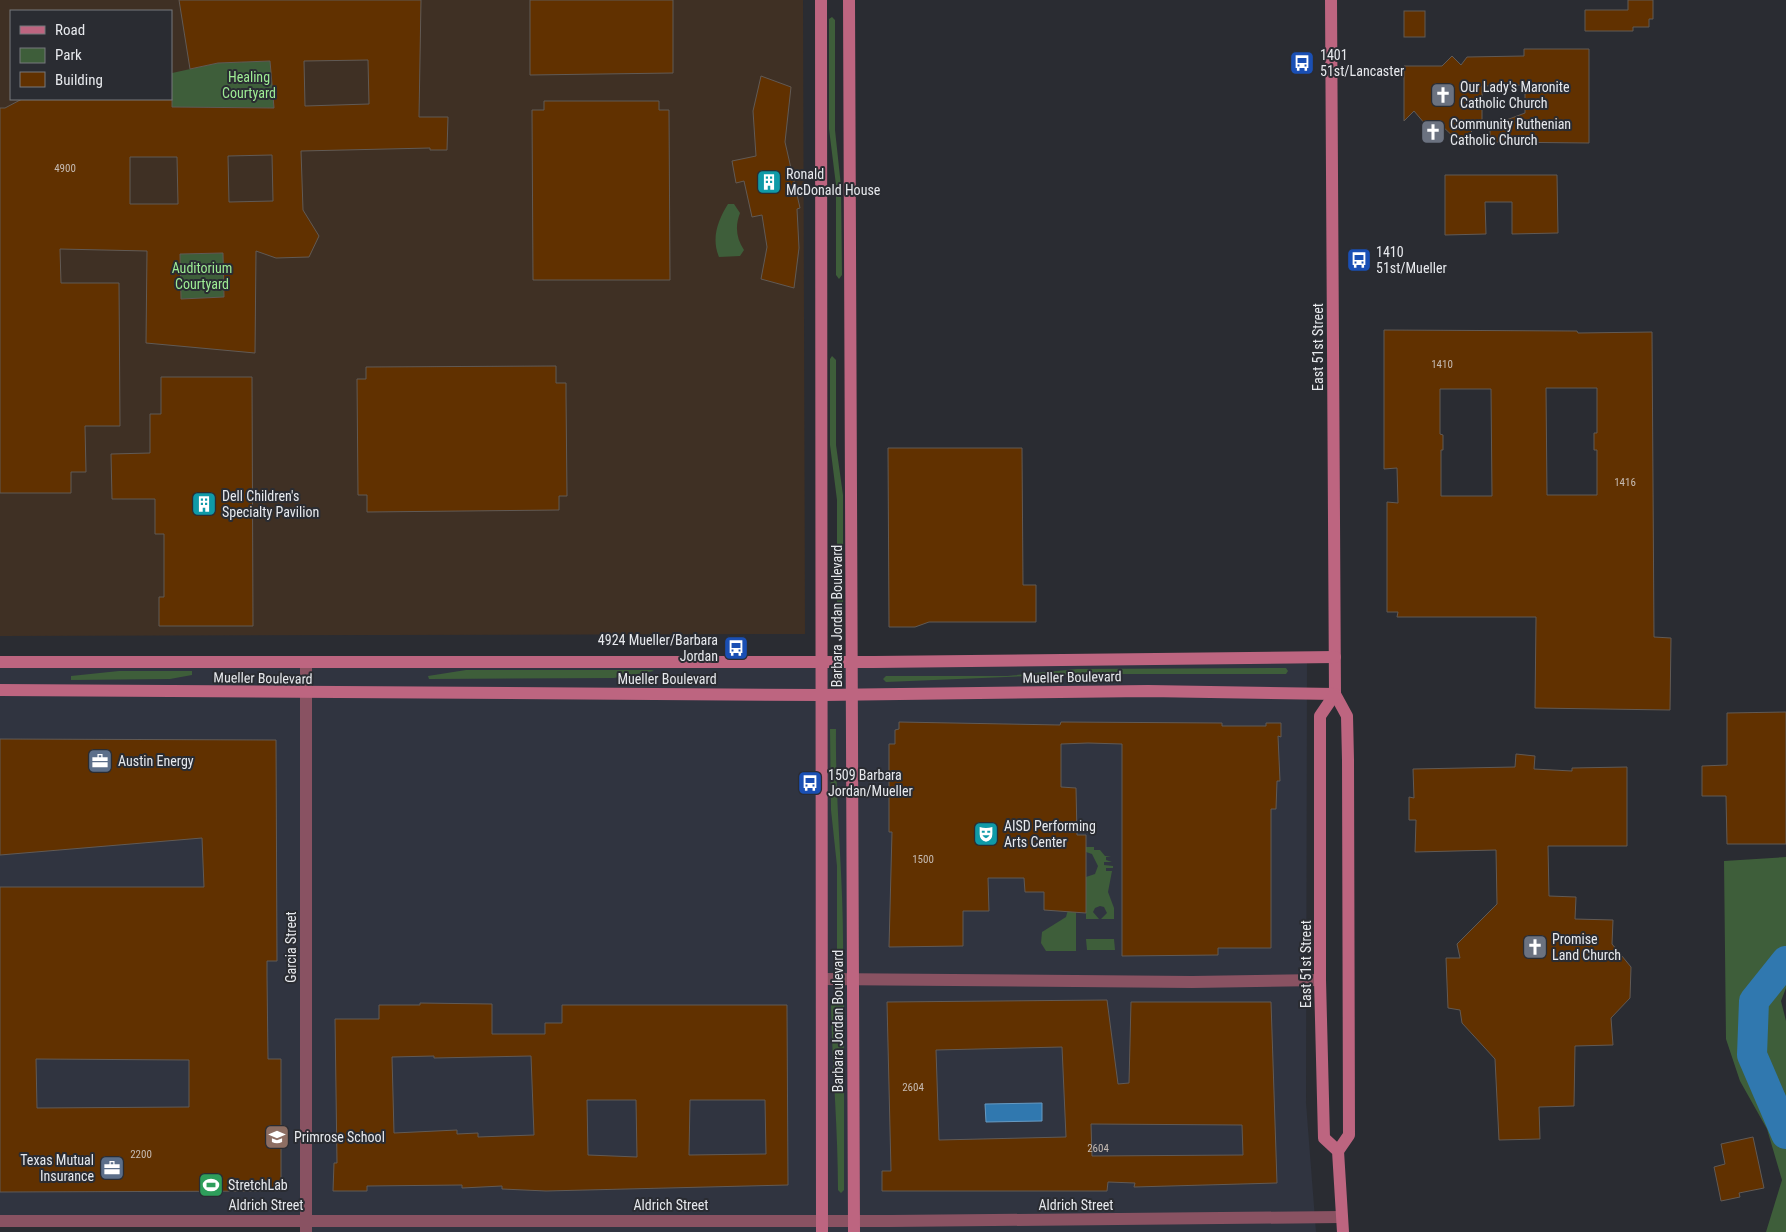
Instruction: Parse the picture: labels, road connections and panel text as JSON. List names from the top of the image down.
{
  "streets": {
    "street": [
      "East 51st Street",
      "Barbara Jordan Boulevard",
      "Mueller Boulevard",
      "Garcia Street",
      "Aldrich Street"
    ]
  },
  "crossings": [
    ["East 51st Street", "Mueller Boulevard"],
    ["Barbara Jordan Boulevard", "Mueller Boulevard"],
    ["Barbara Jordan Boulevard", "Aldrich Street"],
    ["Mueller Boulevard", "Garcia Street"],
    ["Garcia Street", "Aldrich Street"]
  ],
  "parks": ["Healing Courtyard", "Auditorium Courtyard"],
  "places": {
    "bus stop": [
      "1401 51st/Lancaster",
      "1410 51st/Mueller",
      "4924 Mueller/Barbara Jordan",
      "1509 Barbara Jordan/Mueller"
    ],
    "church": ["Our Lady's Maronite Catholic Church", "Community Ruthenian Catholic Church", "Promise Land Church"],
    "building": ["Ronald McDonald House", "Dell Children's Specialty Pavilion"],
    "office": ["Austin Energy", "Texas Mutual Insurance"],
    "theatre": ["AISD Performing Arts Center"],
    "school or university": ["Primrose School"],
    "sports": ["StretchLab"]
  },
  "house_numbers": [
    "4900",
    "1410",
    "1416",
    "1500",
    "2604",
    "2604",
    "2200"
  ],
  "legend": ["Road", "Park", "Building"]
}
